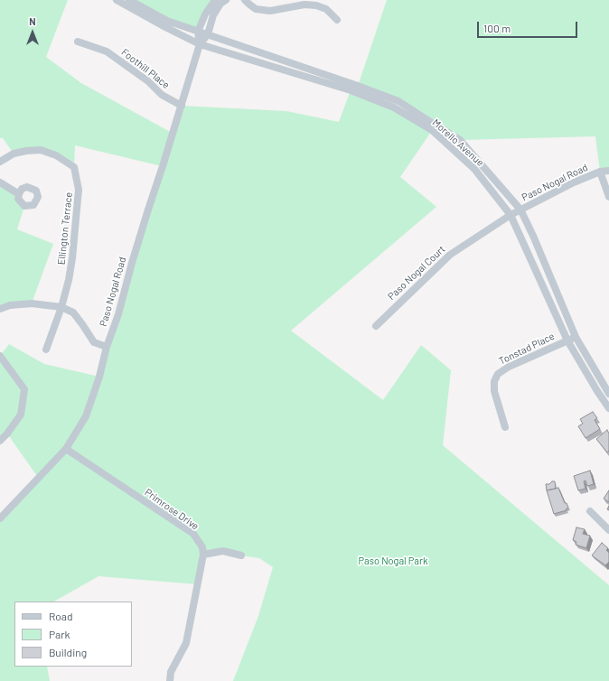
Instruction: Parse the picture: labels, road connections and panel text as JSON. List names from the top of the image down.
{
  "streets": {
    "street": [
      "Foothill Place",
      "Morello Avenue",
      "Paso Nogal Road",
      "Ellington Terrace",
      "Paso Nogal Court",
      "Tonstad Place",
      "Primrose Drive"
    ]
  },
  "crossings": [
    ["Foothill Place", "Paso Nogal Road"],
    ["Morello Avenue", "Paso Nogal Road"],
    ["Morello Avenue", "Paso Nogal Court"],
    ["Morello Avenue", "Tonstad Place"],
    ["Paso Nogal Road", "Paso Nogal Court"],
    ["Paso Nogal Road", "Primrose Drive"]
  ],
  "parks": ["Paso Nogal Park"],
  "legend": ["Road", "Park", "Building"],
  "scale_bar": "100 m",
  "north": "top"
}
